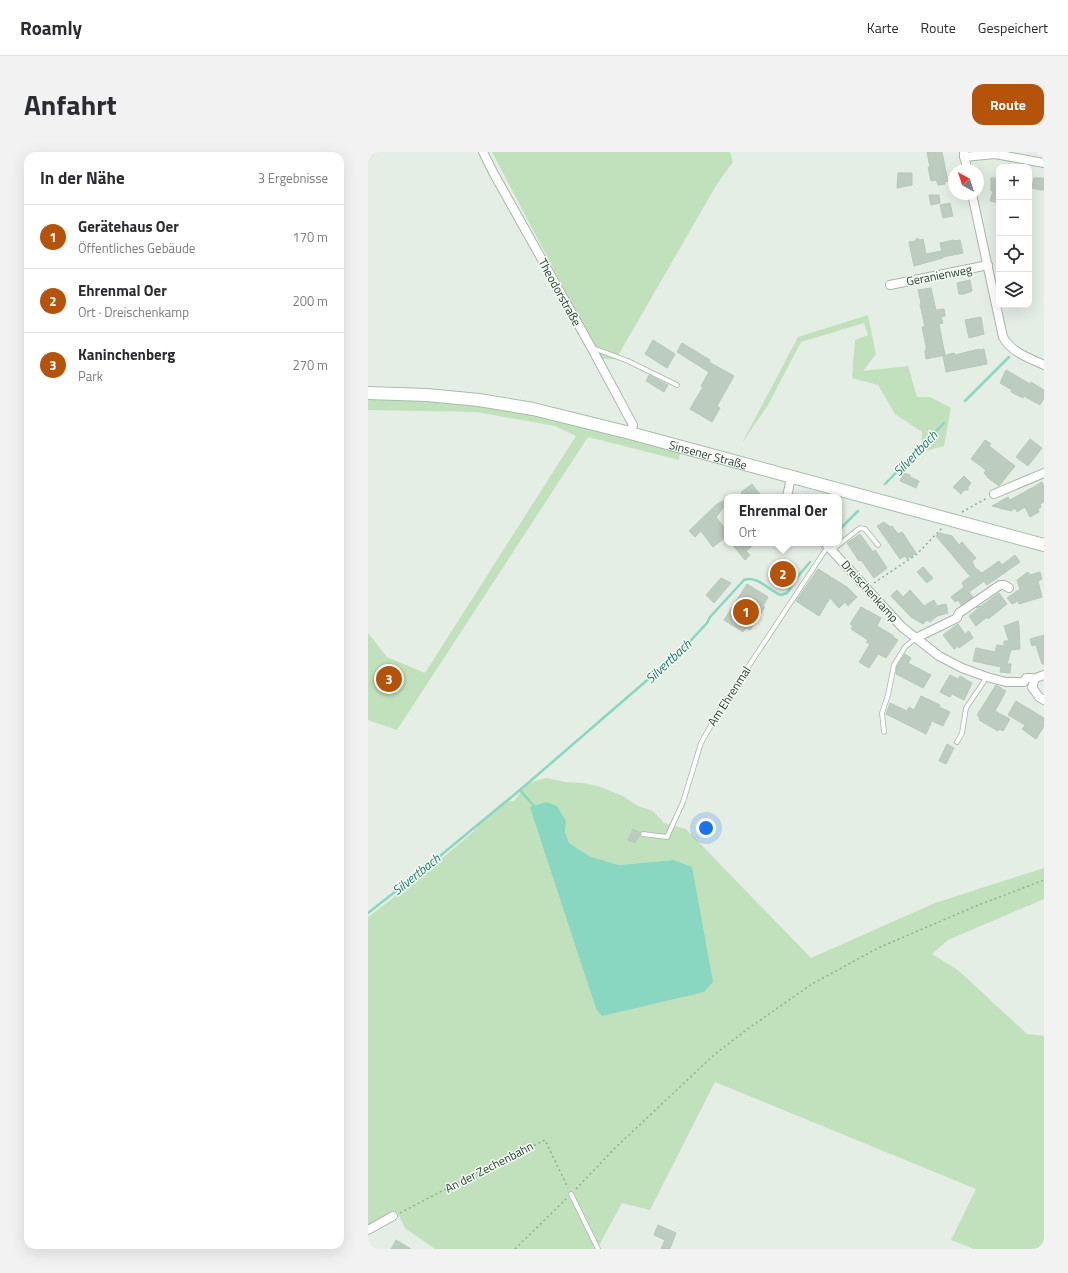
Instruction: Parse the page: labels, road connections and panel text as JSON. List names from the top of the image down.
{
  "streets": {
    "main road": ["Sinsener Straße"],
    "street": ["Geranienweg", "Theodorstraße", "Dreischenkamp"],
    "lane": ["Am Ehrenmal"],
    "path": ["An der Zechenbahn"]
  },
  "crossings": [
    ["Theodorstraße", "Sinsener Straße"],
    ["Dreischenkamp", "Am Ehrenmal"]
  ],
  "water": ["Silvertbach"],
  "north": "top left",
  "page": {
    "header": "Roamly",
    "nav": ["Karte", "Route", "Gespeichert"],
    "title": "Anfahrt",
    "buttons": "Route",
    "heading": ["In der Nähe", "3 Ergebnisse"],
    "map_buttons": ["+", "−"],
    "list": [
      {
        "mark": "1",
        "name": "Gerätehaus Oer",
        "note": "Öffentliches Gebäude",
        "value": "170 m"
      },
      {
        "mark": "2",
        "name": "Ehrenmal Oer",
        "note": "Ort · Dreischenkamp",
        "value": "200 m"
      },
      {
        "mark": "3",
        "name": "Kaninchenberg",
        "note": "Park",
        "value": "270 m"
      }
    ],
    "popup": ["Ehrenmal Oer", "Ort"],
    "pins": ["2", "1", "3"]
  }
}
